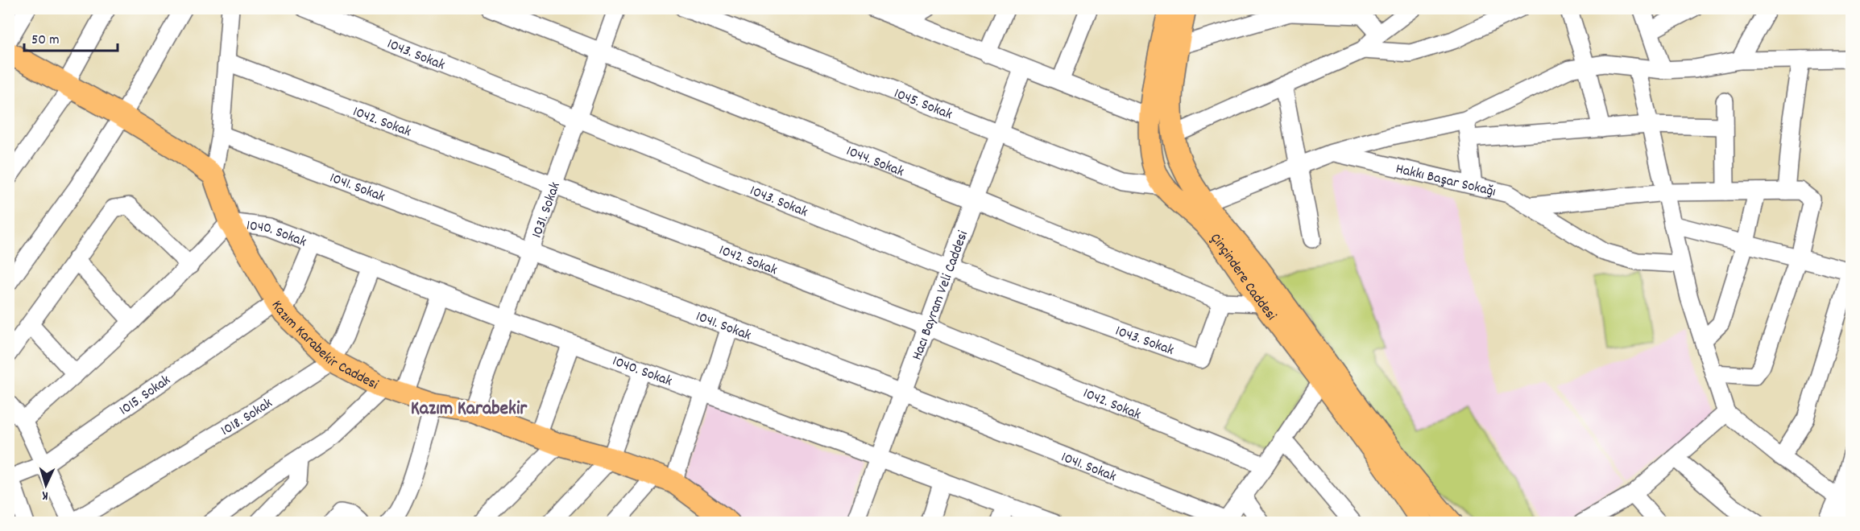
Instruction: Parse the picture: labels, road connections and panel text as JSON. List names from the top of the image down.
{
  "streets": {
    "main road": ["Çinçindere Caddesi", "Kazım Karabekir Caddesi"],
    "street": [
      "1043. Sokak",
      "1045. Sokak",
      "1042. Sokak",
      "1044. Sokak",
      "Hakkı Başar Sokağı",
      "1041. Sokak",
      "1031. Sokak",
      "1040. Sokak",
      "Hacı Bayram Veli Caddesi",
      "1015. Sokak",
      "1018. Sokak"
    ]
  },
  "crossings": [
    ["1043. Sokak", "1044. Sokak"],
    ["1043. Sokak", "1031. Sokak"],
    ["1043. Sokak", "Hacı Bayram Veli Caddesi"],
    ["1045. Sokak", "Çinçindere Caddesi"],
    ["1045. Sokak", "Hacı Bayram Veli Caddesi"],
    ["1042. Sokak", "1031. Sokak"],
    ["1042. Sokak", "Hacı Bayram Veli Caddesi"],
    ["1044. Sokak", "1031. Sokak"],
    ["1044. Sokak", "Çinçindere Caddesi"],
    ["1044. Sokak", "Hacı Bayram Veli Caddesi"],
    ["1041. Sokak", "1031. Sokak"],
    ["1041. Sokak", "Hacı Bayram Veli Caddesi"],
    ["1031. Sokak", "1040. Sokak"],
    ["1031. Sokak", "Kazım Karabekir Caddesi"],
    ["1040. Sokak", "Hacı Bayram Veli Caddesi"],
    ["1040. Sokak", "Kazım Karabekir Caddesi"],
    ["1040. Sokak", "1018. Sokak"],
    ["Kazım Karabekir Caddesi", "1015. Sokak"],
    ["Kazım Karabekir Caddesi", "1018. Sokak"]
  ],
  "districts": ["Kazım Karabekir"],
  "scale_bar": "50 m",
  "north": "bottom"
}
